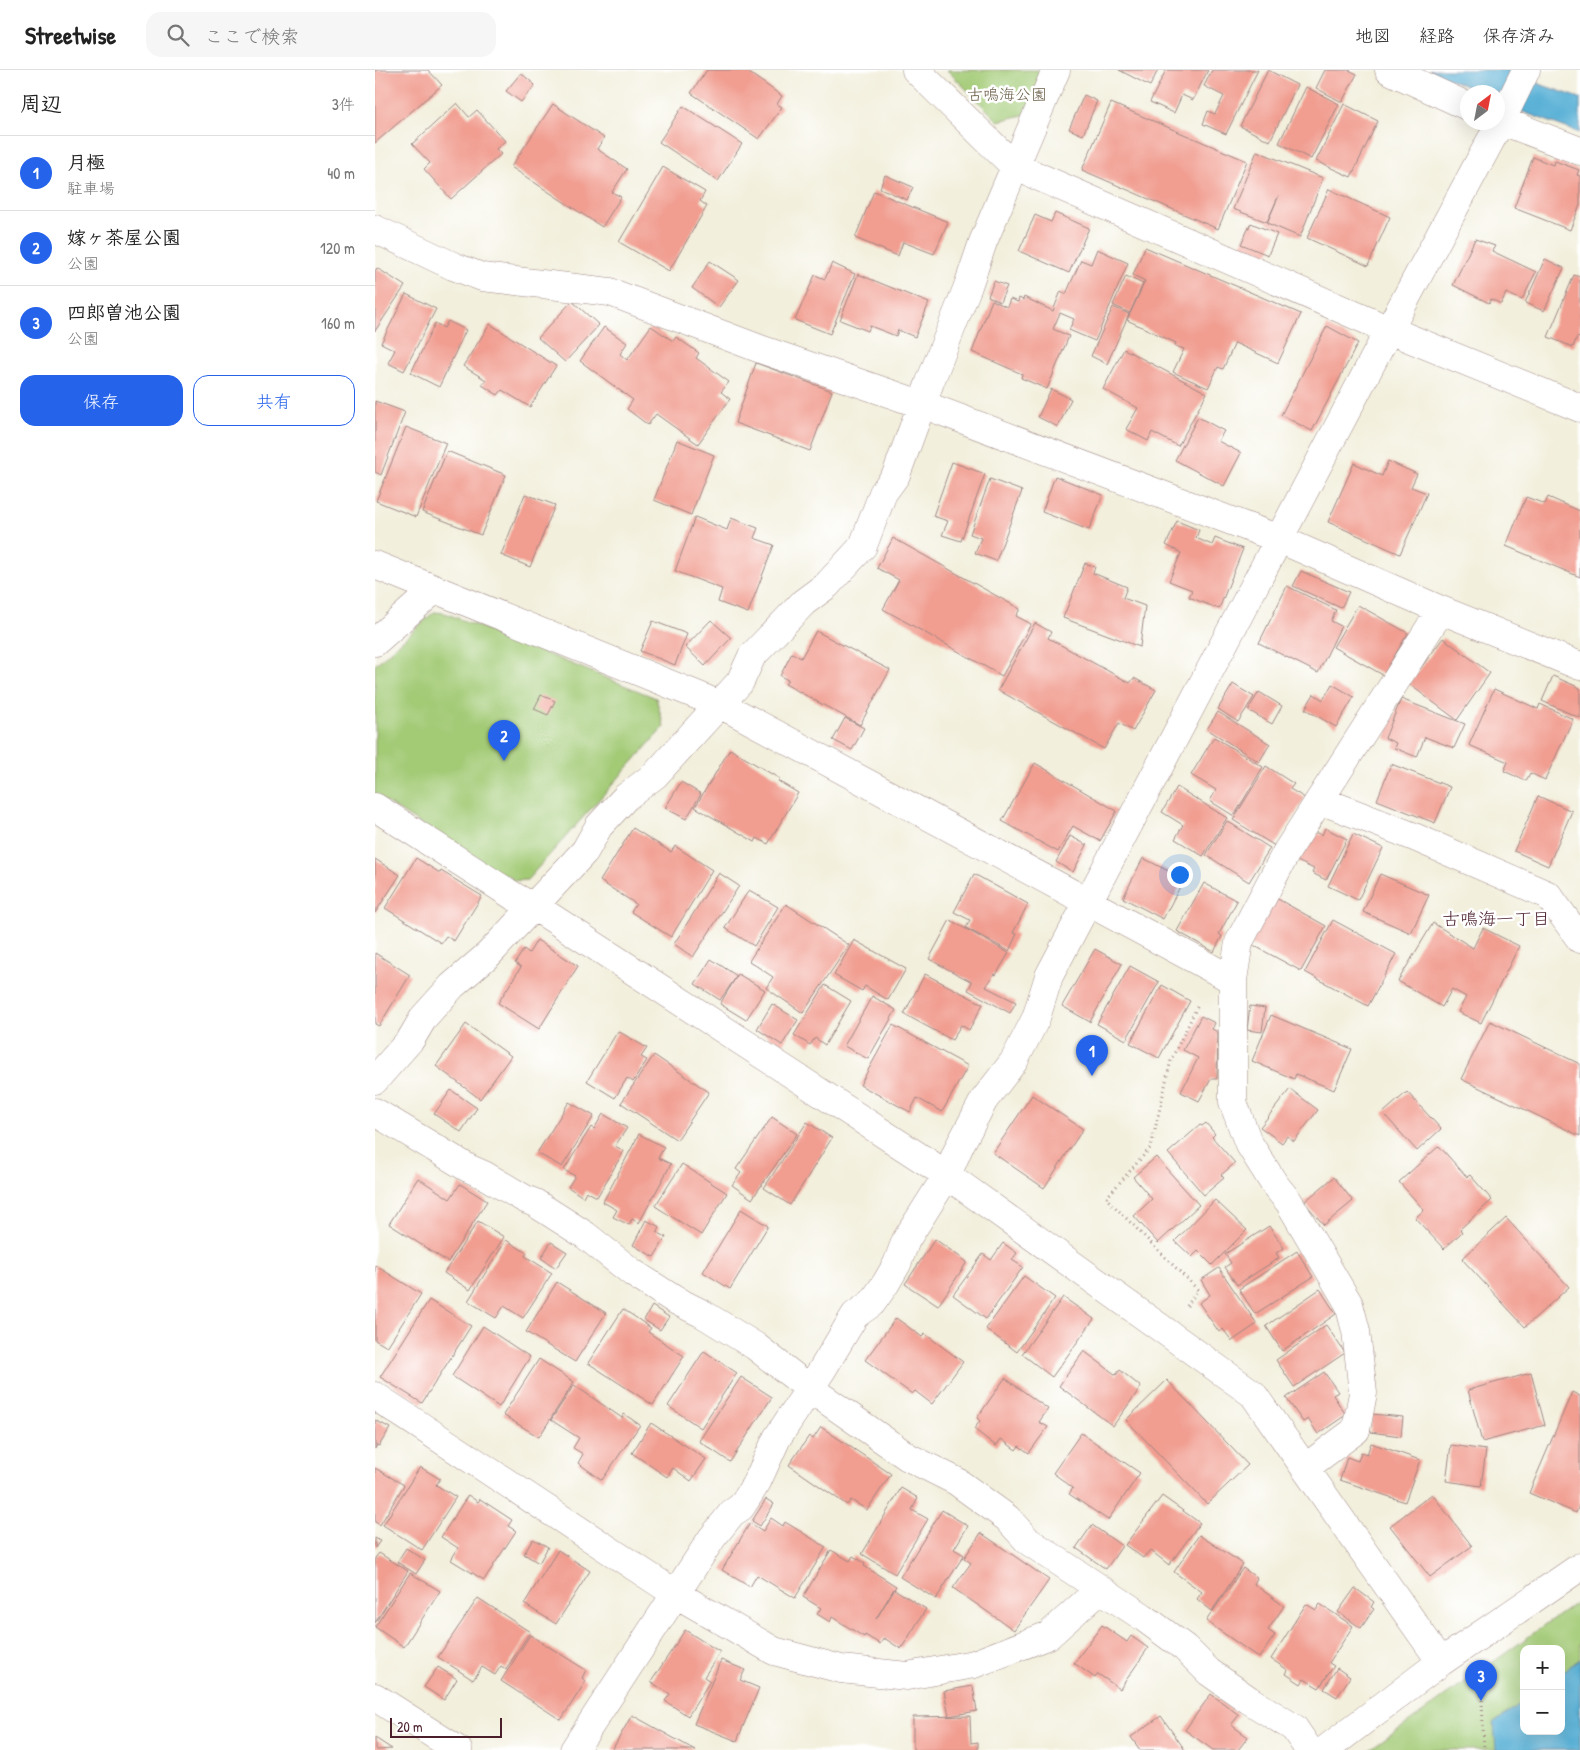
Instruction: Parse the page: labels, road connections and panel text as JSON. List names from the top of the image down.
{
  "districts": ["古鳴海一丁目"],
  "parks": ["古鳴海公園"],
  "scale_bar": "20 m",
  "north": "top right",
  "page": {
    "header": "Streetwise",
    "search": "ここで検索",
    "nav": ["地図", "経路", "保存済み"],
    "heading": ["周辺", "3件"],
    "list": [
      {
        "mark": "1",
        "name": "月極",
        "note": "駐車場",
        "value": "40 m"
      },
      {
        "mark": "2",
        "name": "嫁ヶ茶屋公園",
        "note": "公園",
        "value": "120 m"
      },
      {
        "mark": "3",
        "name": "四郎曽池公園",
        "note": "公園",
        "value": "160 m"
      }
    ],
    "buttons": ["保存", "共有"],
    "pins": ["2", "1", "3"],
    "map_buttons": ["+", "−"],
    "scale": "20 m"
  }
}
